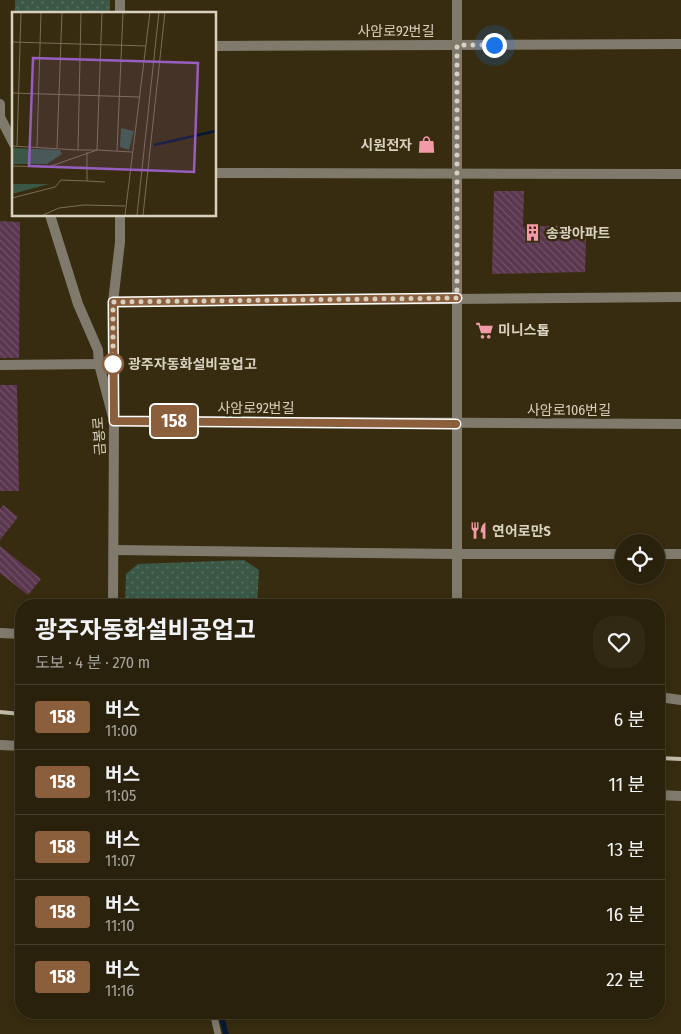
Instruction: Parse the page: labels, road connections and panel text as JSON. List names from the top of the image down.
{
  "streets": {
    "street": ["사암로92번길", "사암로106번길", "금봉로"]
  },
  "crossings": [
    ["사암로92번길", "사암로106번길"],
    ["사암로92번길", "금봉로"]
  ],
  "places": {
    "shop": ["시원전자"],
    "building": ["송광아파트"],
    "supermarket": ["미니스톱"],
    "other": ["광주자동화설비공업고"],
    "restaurant": ["연어로만S"]
  },
  "lines": ["bus line 158"],
  "page": {
    "on_map": "158",
    "heading": ["광주자동화설비공업고", "도보 · 4 분 · 270 m"],
    "list": [
      {
        "mark": "158",
        "name": "버스",
        "note": "11:00",
        "value": "6 분"
      },
      {
        "mark": "158",
        "name": "버스",
        "note": "11:05",
        "value": "11 분"
      },
      {
        "mark": "158",
        "name": "버스",
        "note": "11:07",
        "value": "13 분"
      },
      {
        "mark": "158",
        "name": "버스",
        "note": "11:10",
        "value": "16 분"
      },
      {
        "mark": "158",
        "name": "버스",
        "note": "11:16",
        "value": "22 분"
      }
    ]
  }
}
